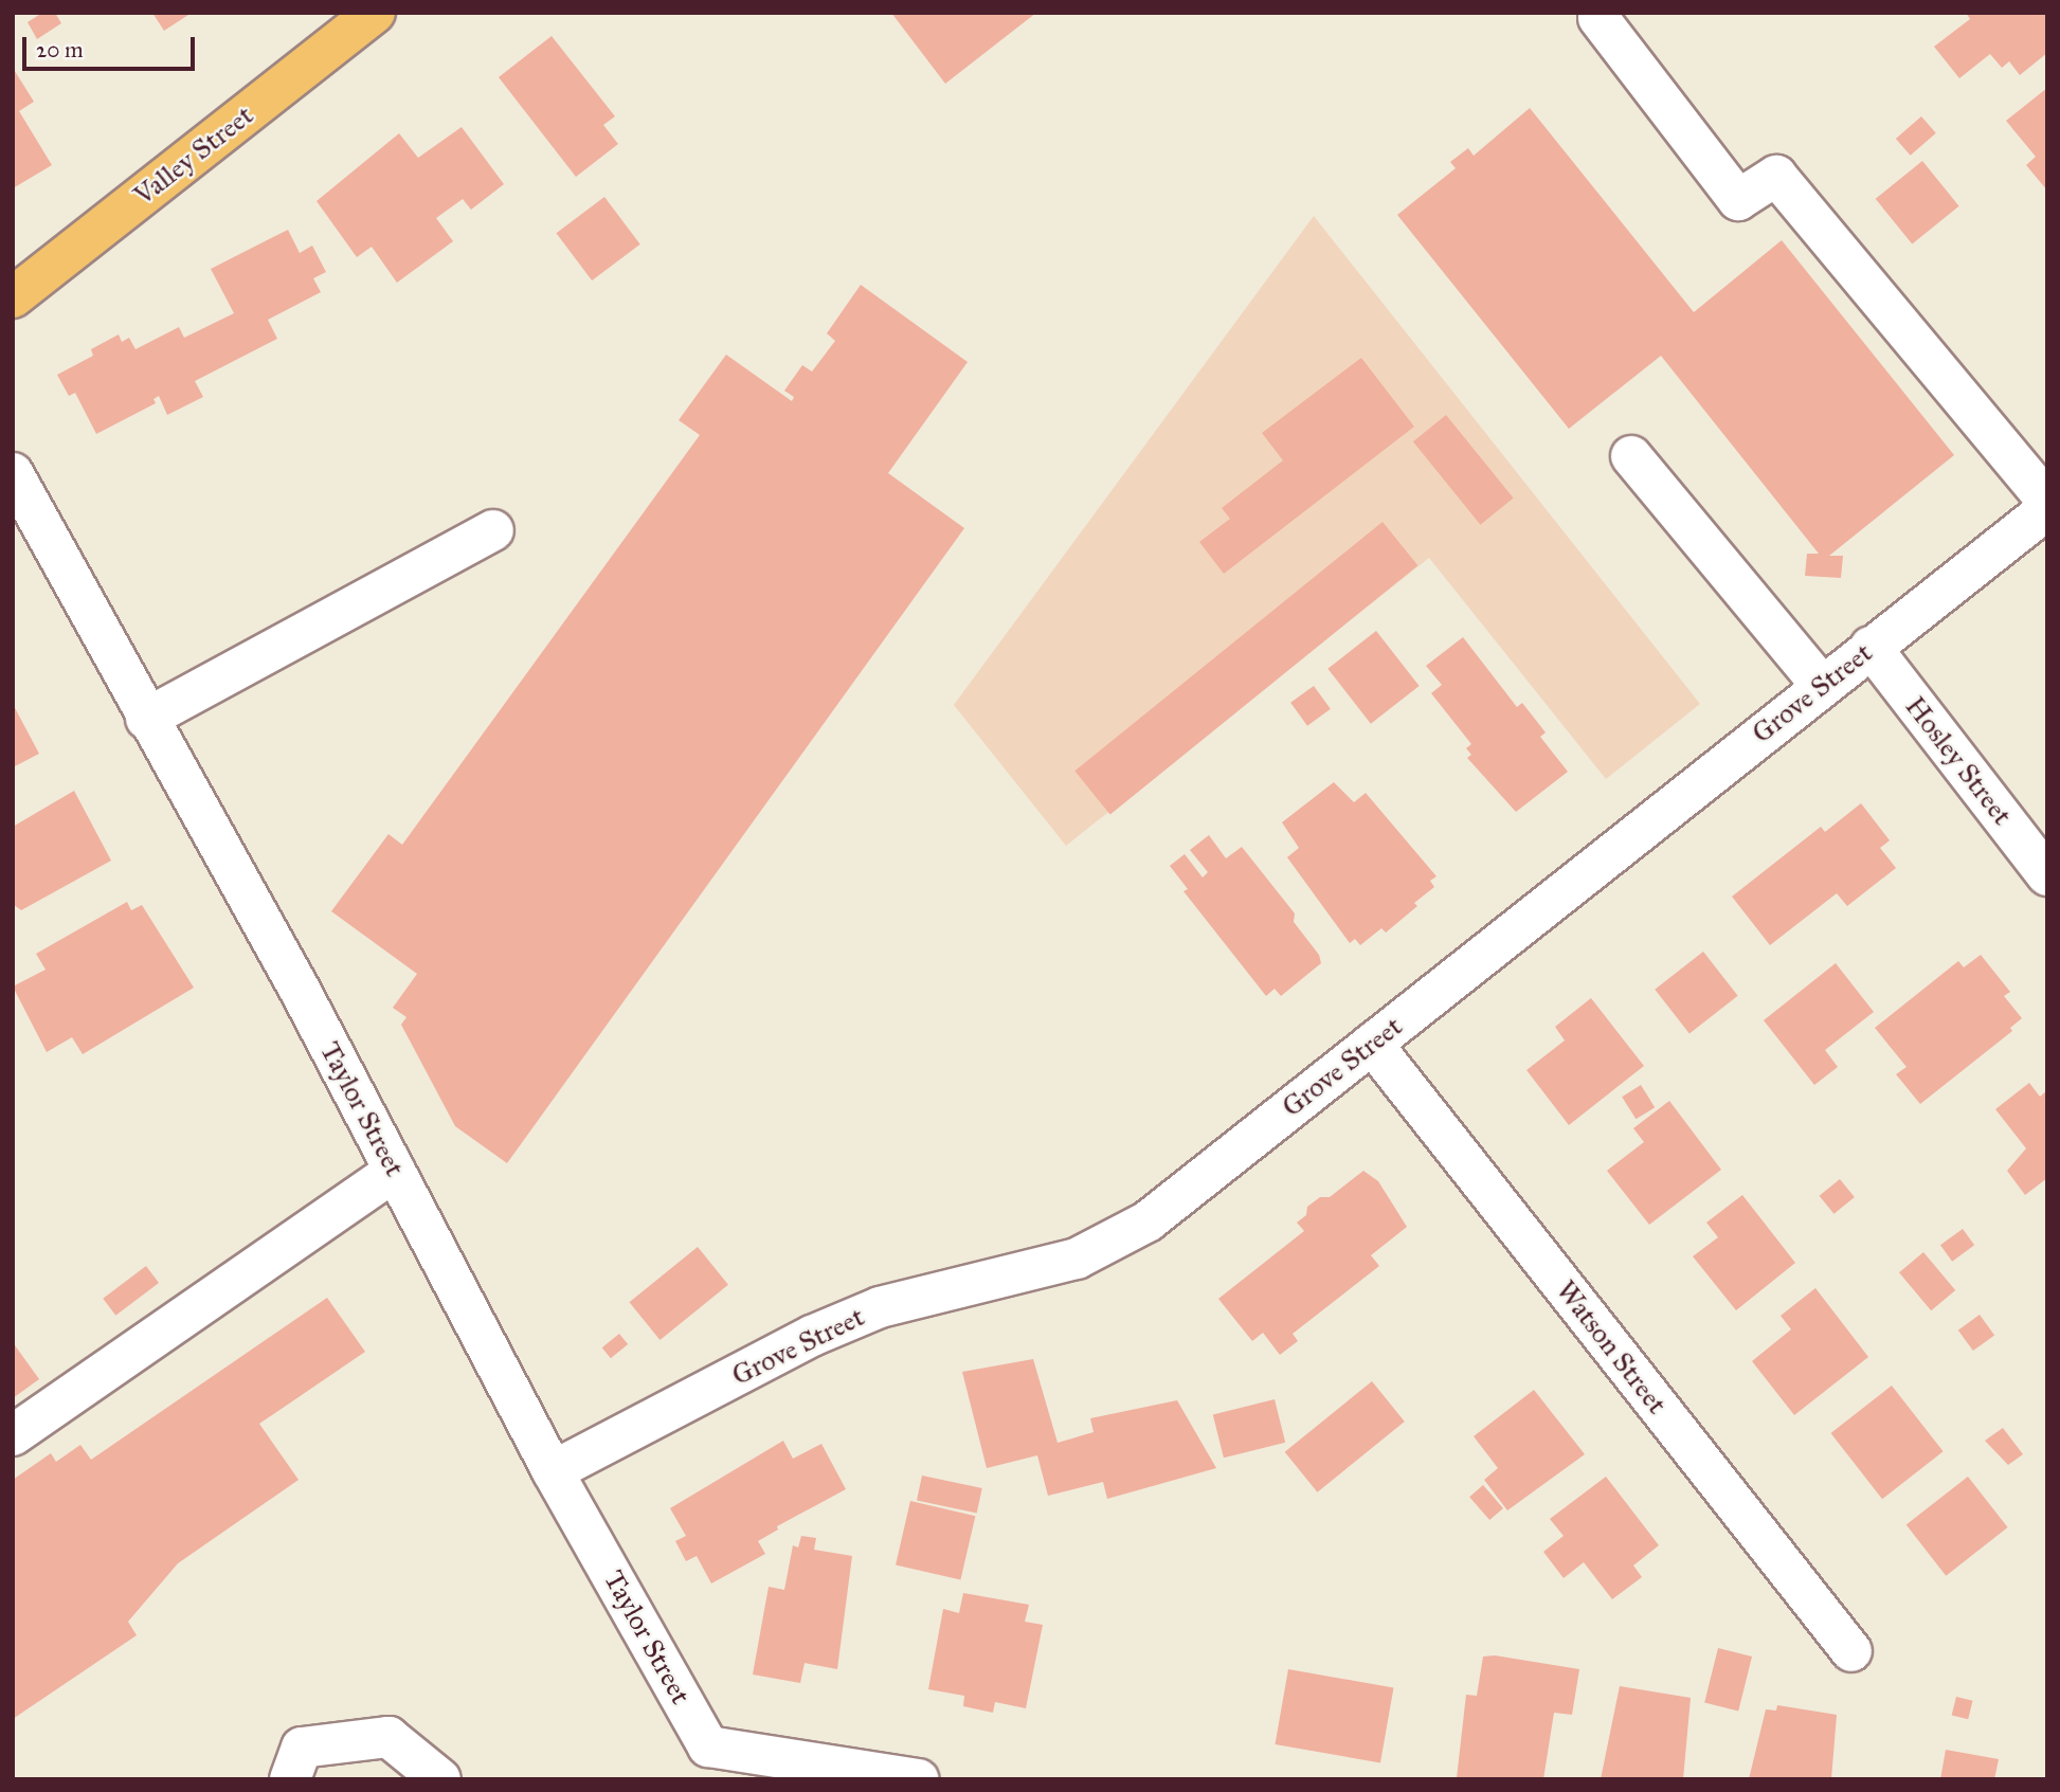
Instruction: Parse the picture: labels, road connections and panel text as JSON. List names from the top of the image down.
{
  "streets": {
    "main road": ["Valley Street"],
    "street": [
      "Grove Street",
      "Hosley Street",
      "Taylor Street",
      "Watson Street"
    ]
  },
  "crossings": [
    ["Grove Street", "Hosley Street"],
    ["Grove Street", "Taylor Street"],
    ["Grove Street", "Watson Street"]
  ],
  "scale_bar": "20 m"
}
